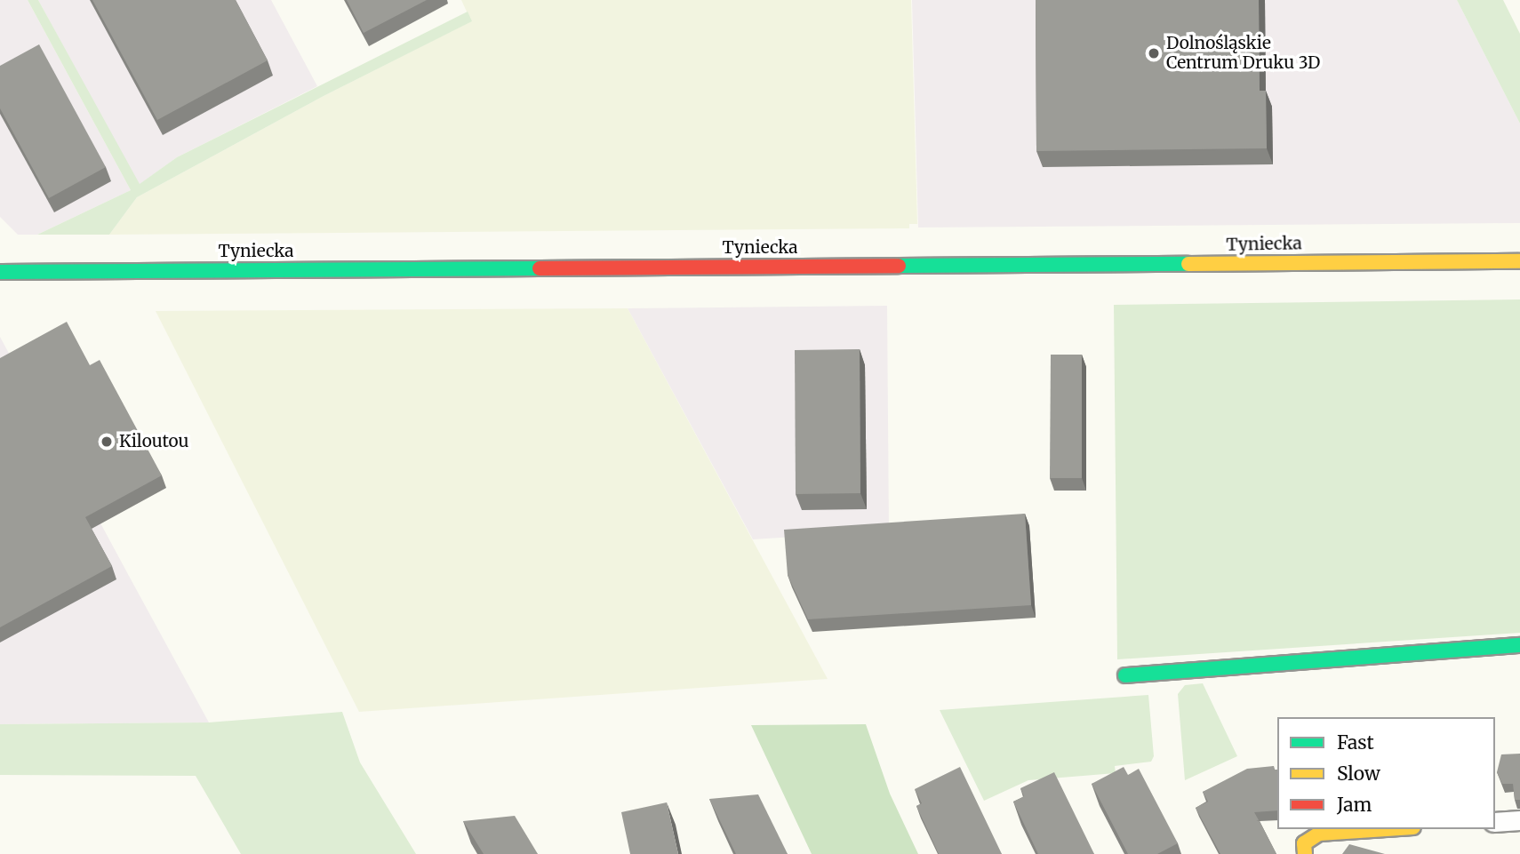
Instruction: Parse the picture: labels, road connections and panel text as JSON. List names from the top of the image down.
{
  "streets": {
    "street": ["Tyniecka"]
  },
  "places": ["Dolnośląskie Centrum Druku 3D", "Kiloutou"],
  "legend": ["Fast", "Slow", "Jam"]
}
